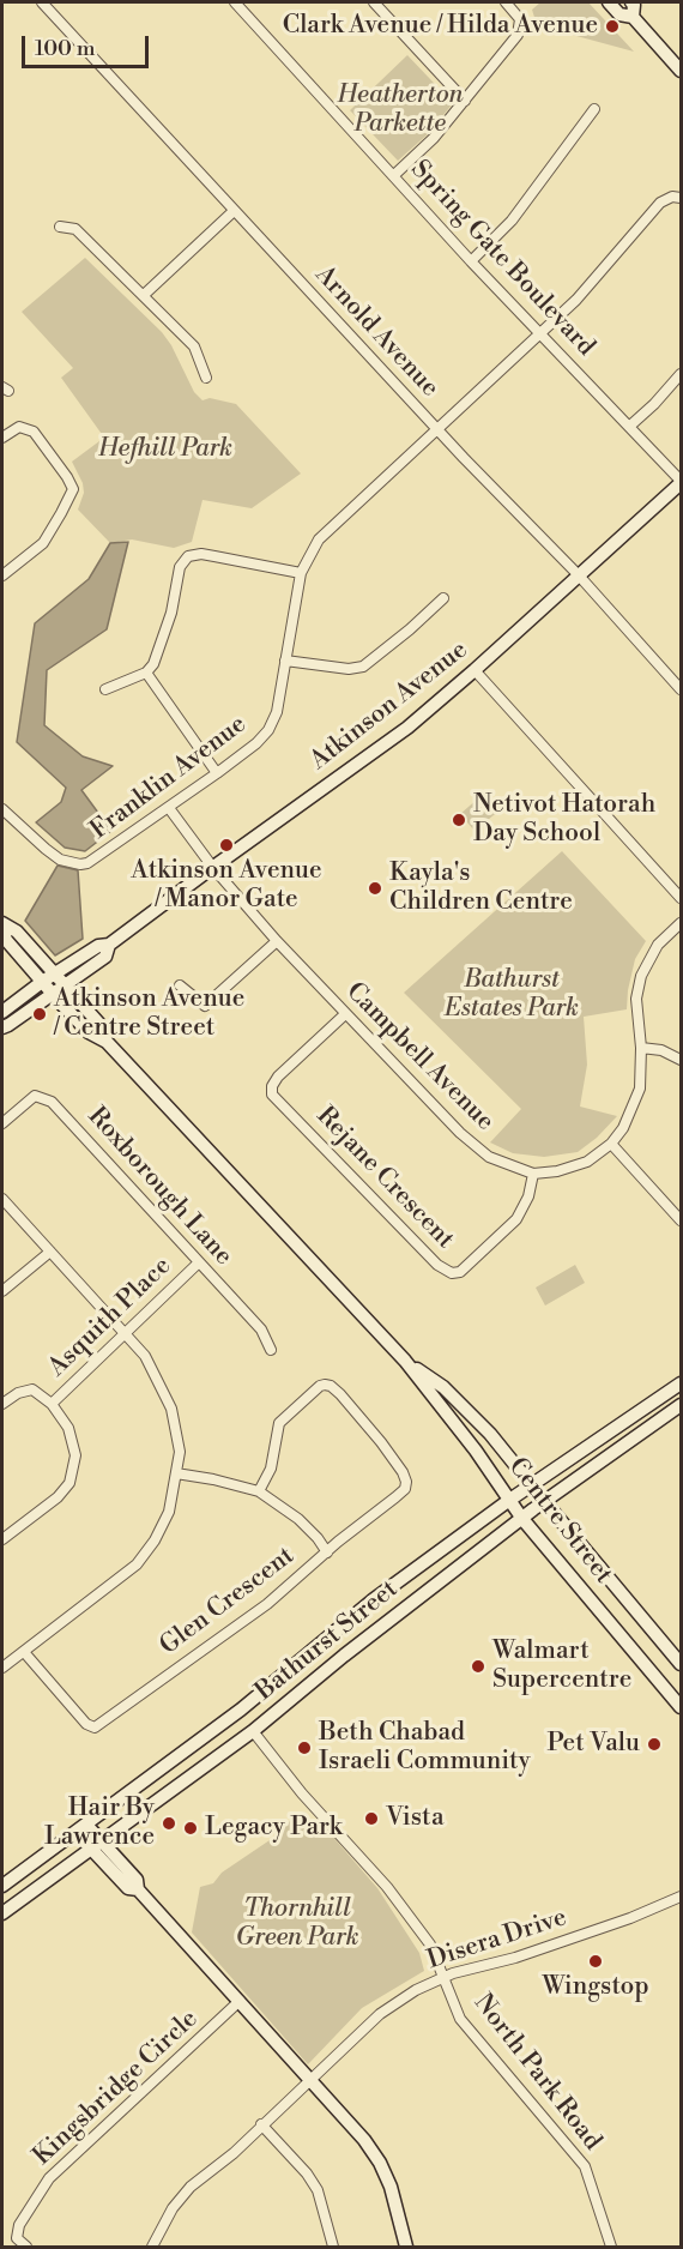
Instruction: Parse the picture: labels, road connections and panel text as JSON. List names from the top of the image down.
{
  "streets": {
    "main road": ["Atkinson Avenue", "Centre Street", "Bathurst Street"],
    "street": [
      "Spring Gate Boulevard",
      "Arnold Avenue",
      "Franklin Avenue",
      "Campbell Avenue",
      "Rejane Crescent",
      "Roxborough Lane",
      "Asquith Place",
      "Glen Crescent",
      "Disera Drive",
      "North Park Road",
      "Kingsbridge Circle"
    ]
  },
  "crossings": [
    ["Spring Gate Boulevard", "Atkinson Avenue"],
    ["Spring Gate Boulevard", "Franklin Avenue"],
    ["Arnold Avenue", "Atkinson Avenue"],
    ["Arnold Avenue", "Franklin Avenue"],
    ["Atkinson Avenue", "Campbell Avenue"],
    ["Atkinson Avenue", "Centre Street"],
    ["Franklin Avenue", "Campbell Avenue"],
    ["Campbell Avenue", "Rejane Crescent"],
    ["Roxborough Lane", "Asquith Place"],
    ["Centre Street", "Bathurst Street"],
    ["Bathurst Street", "North Park Road"],
    ["Disera Drive", "North Park Road"]
  ],
  "parks": [
    "Heatherton Parkette",
    "Hefhill Park",
    "Bathurst Estates Park",
    "Thornhill Green Park"
  ],
  "places": [
    "Clark Avenue / Hilda Avenue",
    "Netivot Hatorah Day School",
    "Atkinson Avenue / Manor Gate",
    "Kayla's Children Centre",
    "Atkinson Avenue / Centre Street",
    "Walmart Supercentre",
    "Pet Valu",
    "Beth Chabad Israeli Community",
    "Vista",
    "Hair By Lawrence",
    "Legacy Park",
    "Wingstop"
  ],
  "scale_bar": "100 m"
}
